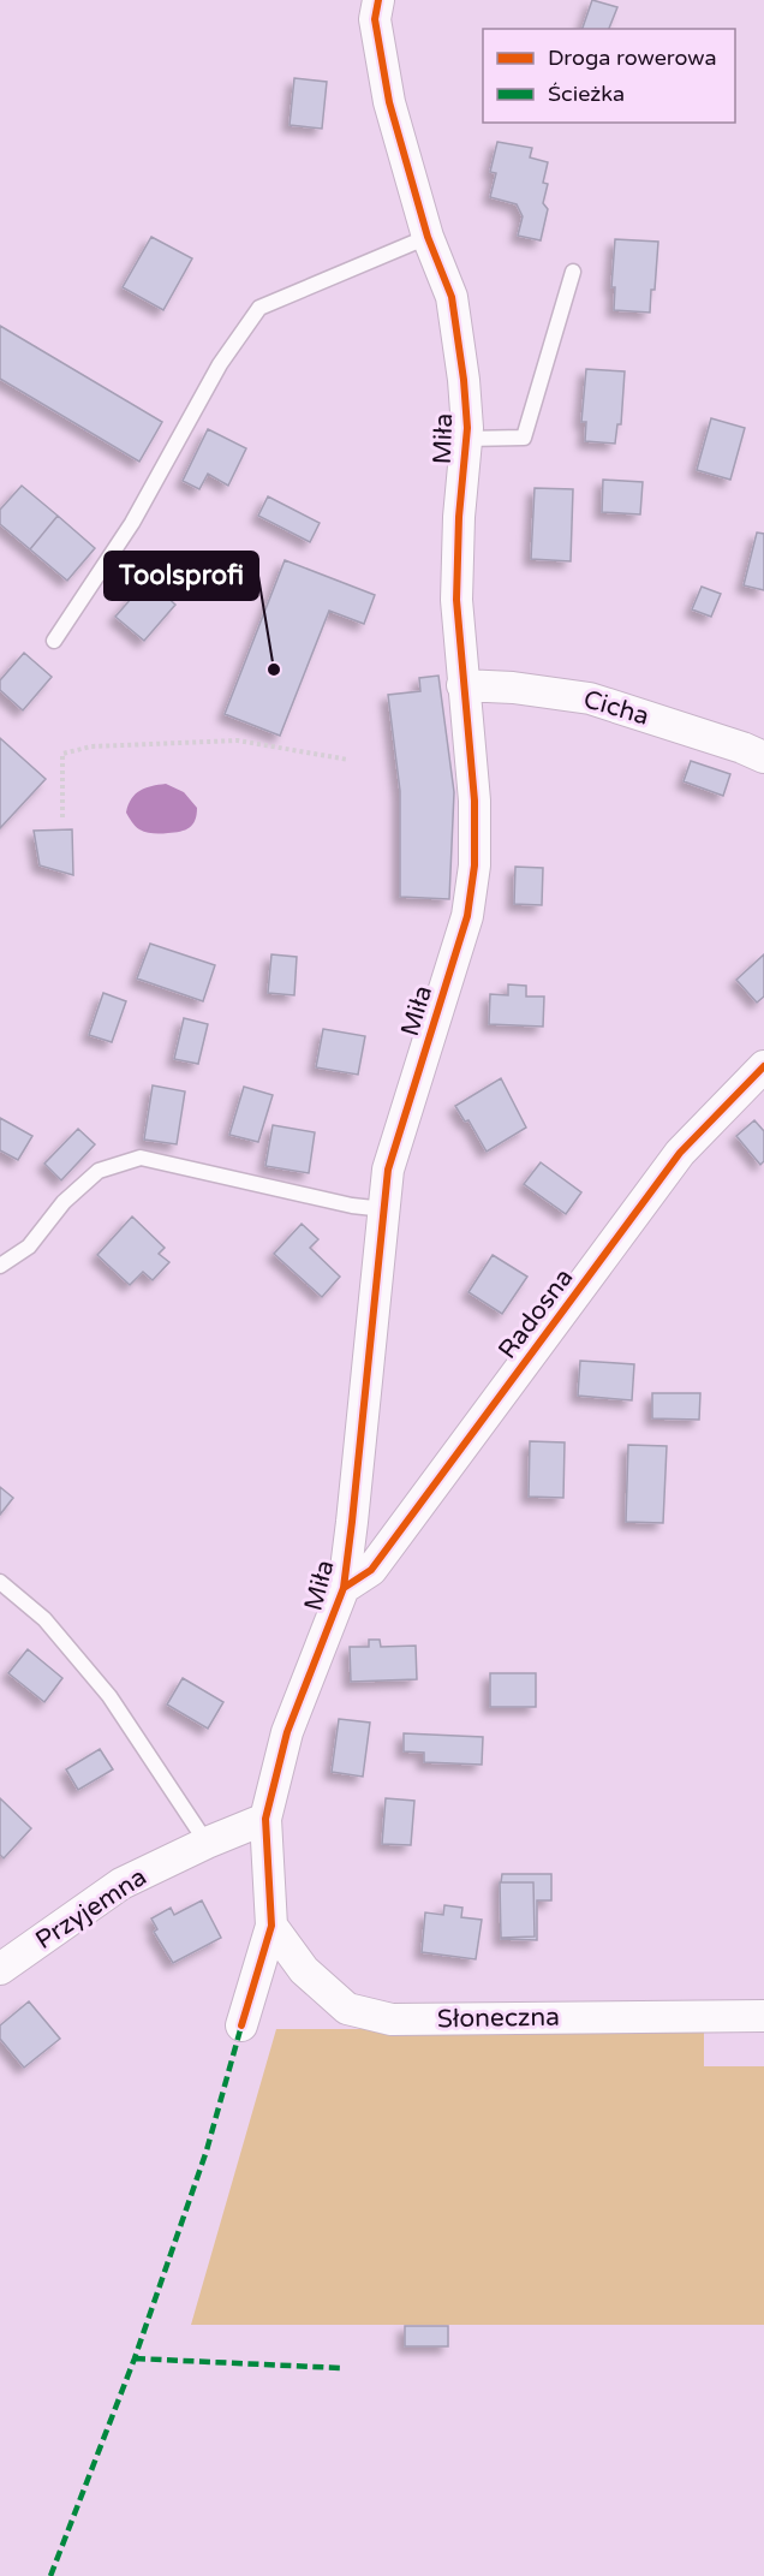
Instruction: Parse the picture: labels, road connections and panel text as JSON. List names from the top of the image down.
{
  "streets": {
    "street": [
      "Miła",
      "Cicha",
      "Radosna",
      "Przyjemna",
      "Słoneczna"
    ]
  },
  "crossings": [
    ["Miła", "Cicha"],
    ["Miła", "Radosna"],
    ["Miła", "Przyjemna"],
    ["Miła", "Słoneczna"]
  ],
  "places": ["Toolsprofi"],
  "legend": ["Droga rowerowa", "Ścieżka"]
}
